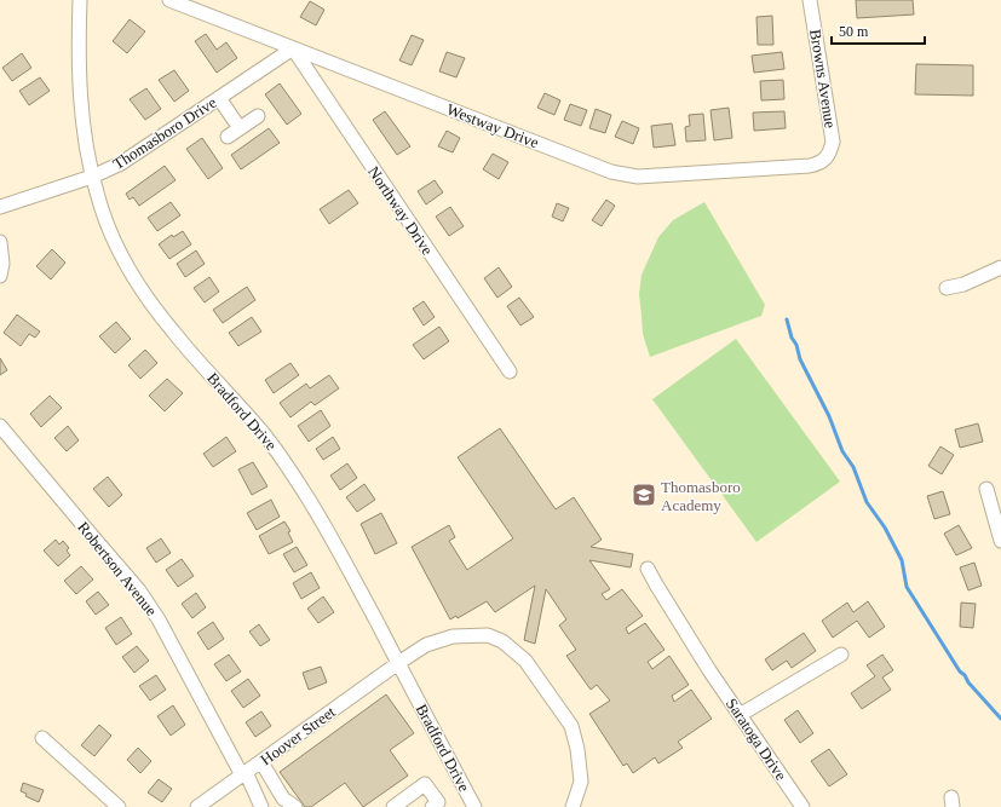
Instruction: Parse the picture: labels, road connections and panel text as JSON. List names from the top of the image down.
{
  "streets": {
    "street": [
      "Browns Avenue",
      "Westway Drive",
      "Thomasboro Drive",
      "Northway Drive",
      "Bradford Drive",
      "Robertson Avenue",
      "Hoover Street",
      "Saratoga Drive"
    ]
  },
  "crossings": [
    ["Browns Avenue", "Westway Drive"],
    ["Westway Drive", "Thomasboro Drive"],
    ["Westway Drive", "Northway Drive"],
    ["Thomasboro Drive", "Northway Drive"],
    ["Thomasboro Drive", "Bradford Drive"],
    ["Bradford Drive", "Hoover Street"],
    ["Robertson Avenue", "Hoover Street"]
  ],
  "places": {
    "school or university": ["Thomasboro Academy"]
  },
  "scale_bar": "50 m"
}
